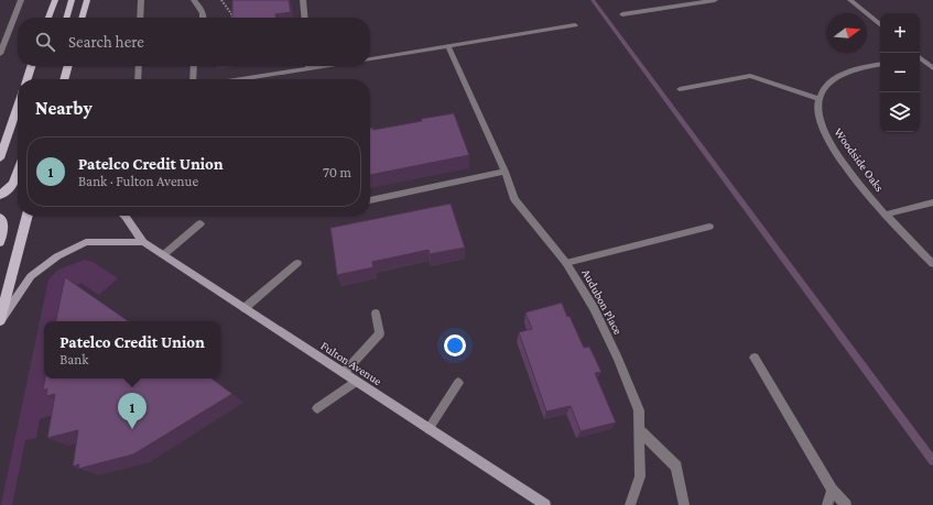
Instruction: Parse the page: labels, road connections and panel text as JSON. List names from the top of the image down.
{
  "streets": {
    "street": ["Woodside Oaks", "Audubon Place", "Fulton Avenue"]
  },
  "north": "right",
  "page": {
    "map_buttons": ["+", "−"],
    "search": "Search here",
    "heading": "Nearby",
    "list": [
      {
        "mark": "1",
        "name": "Patelco Credit Union",
        "note": "Bank · Fulton Avenue",
        "value": "70 m"
      }
    ],
    "popup": ["Patelco Credit Union", "Bank"],
    "pins": "1"
  }
}
